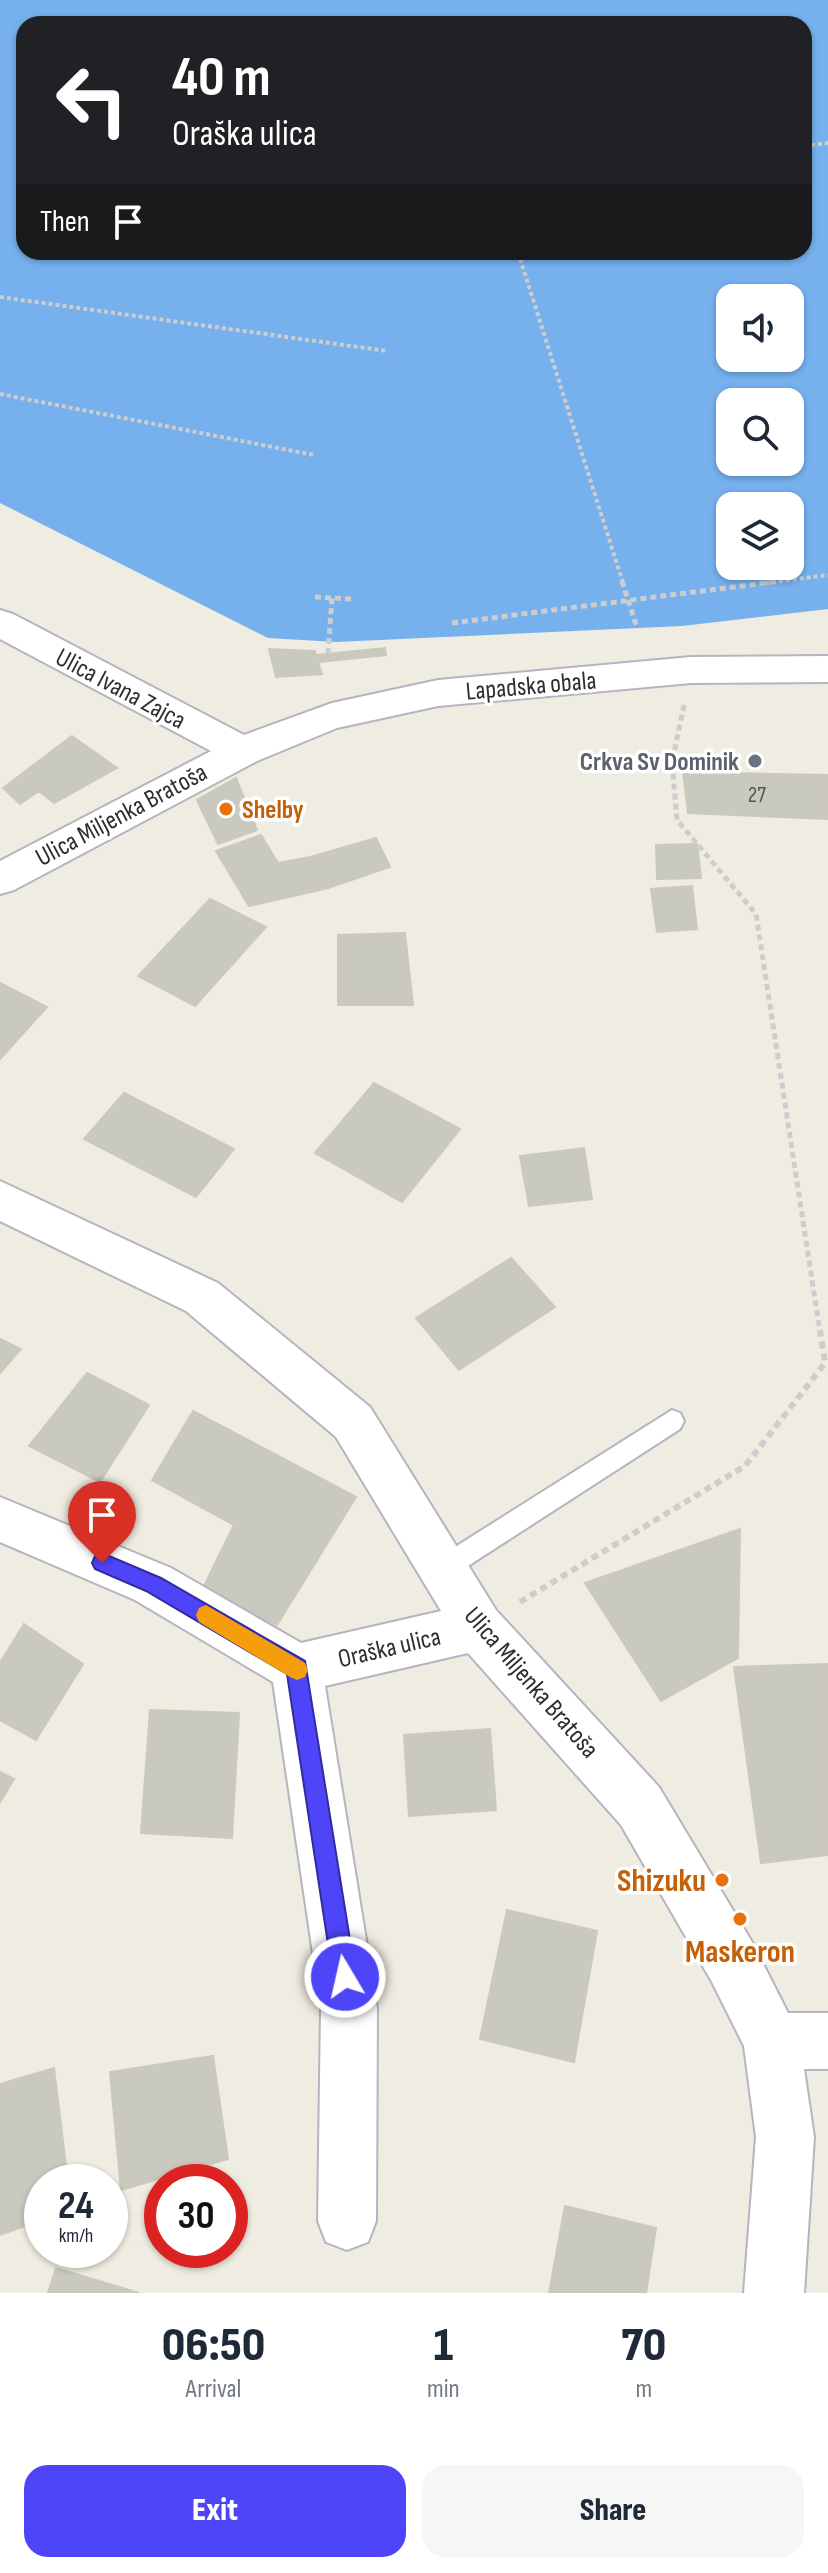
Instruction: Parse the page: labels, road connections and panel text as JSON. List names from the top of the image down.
{
  "streets": {
    "street": [
      "Lapadska obala",
      "Ulica Ivana Zajca",
      "Ulica Miljenka Bratoša",
      "Oraška ulica"
    ]
  },
  "crossings": [
    ["Lapadska obala", "Ulica Ivana Zajca"],
    ["Lapadska obala", "Ulica Miljenka Bratoša"],
    ["Ulica Ivana Zajca", "Ulica Miljenka Bratoša"],
    ["Ulica Miljenka Bratoša", "Oraška ulica"]
  ],
  "places": [
    "Crkva Sv Dominik",
    "Shelby",
    "Shizuku",
    "Maskeron"
  ],
  "house_numbers": ["27"],
  "page": {
    "turn": ["40 m", "Oraška ulica"],
    "then": "Then",
    "speed": "24 km/h",
    "limit": "30",
    "eta": [
      "06:50",
      "Arrival",
      "1",
      "min",
      "70",
      "m"
    ],
    "buttons": ["Exit", "Share"]
  }
}
